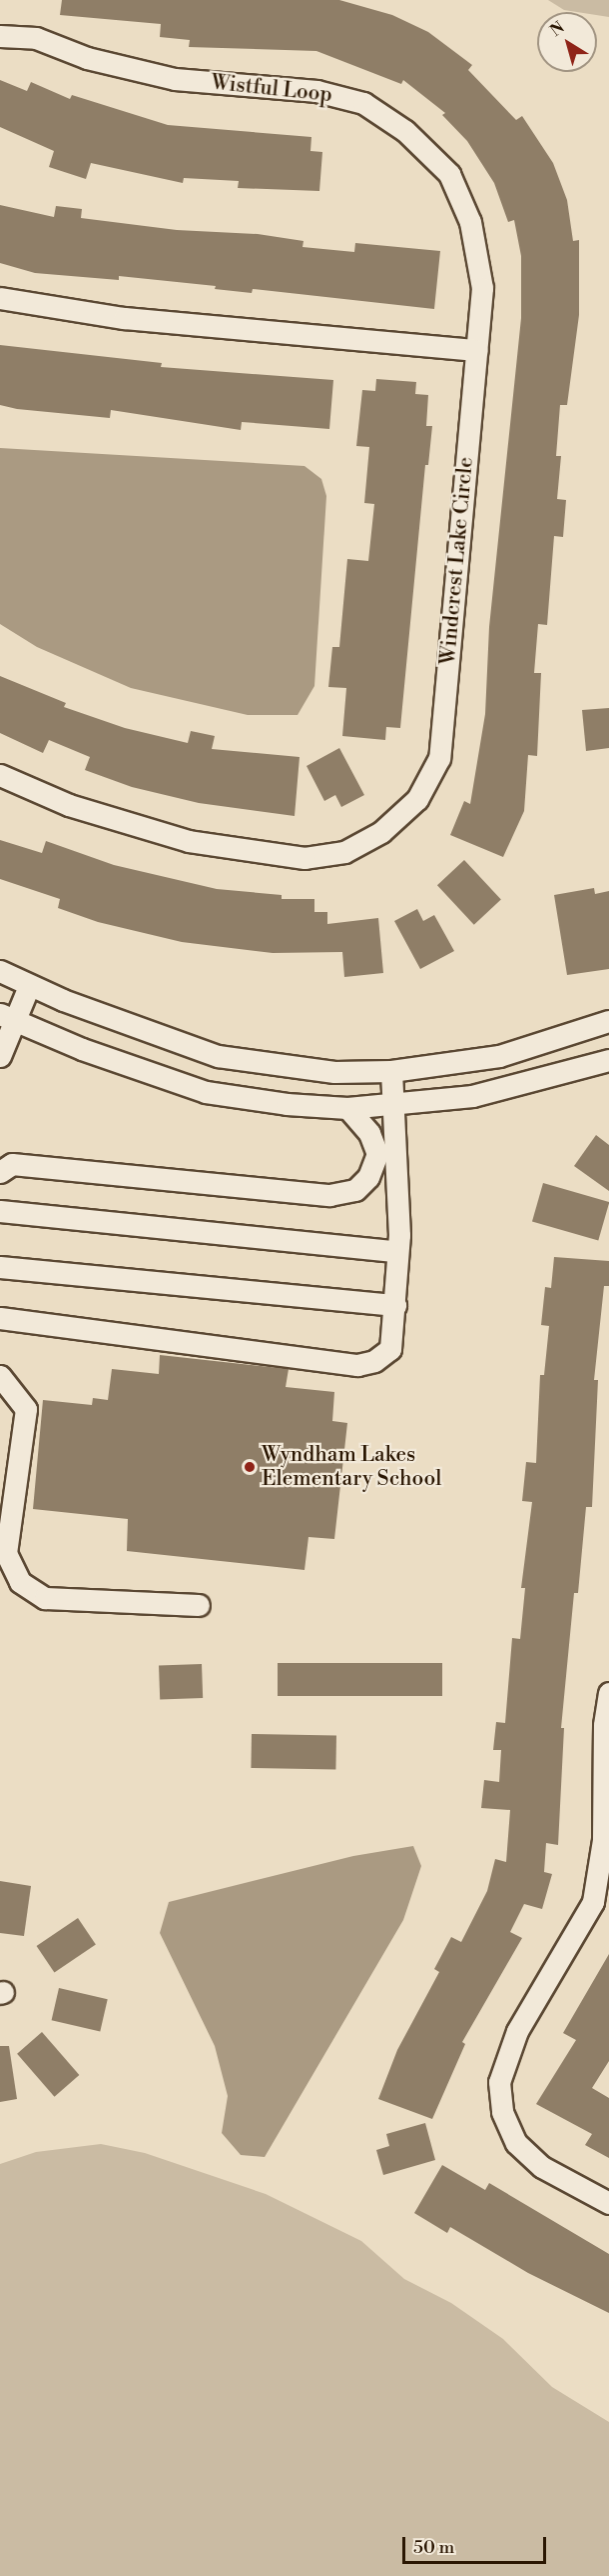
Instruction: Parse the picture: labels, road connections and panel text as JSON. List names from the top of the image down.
{
  "streets": {
    "street": ["Wistful Loop", "Windcrest Lake Circle"]
  },
  "crossings": [
    ["Wistful Loop", "Windcrest Lake Circle"]
  ],
  "places": ["Wyndham Lakes Elementary School"],
  "scale_bar": "50 m",
  "north": "top left"
}
